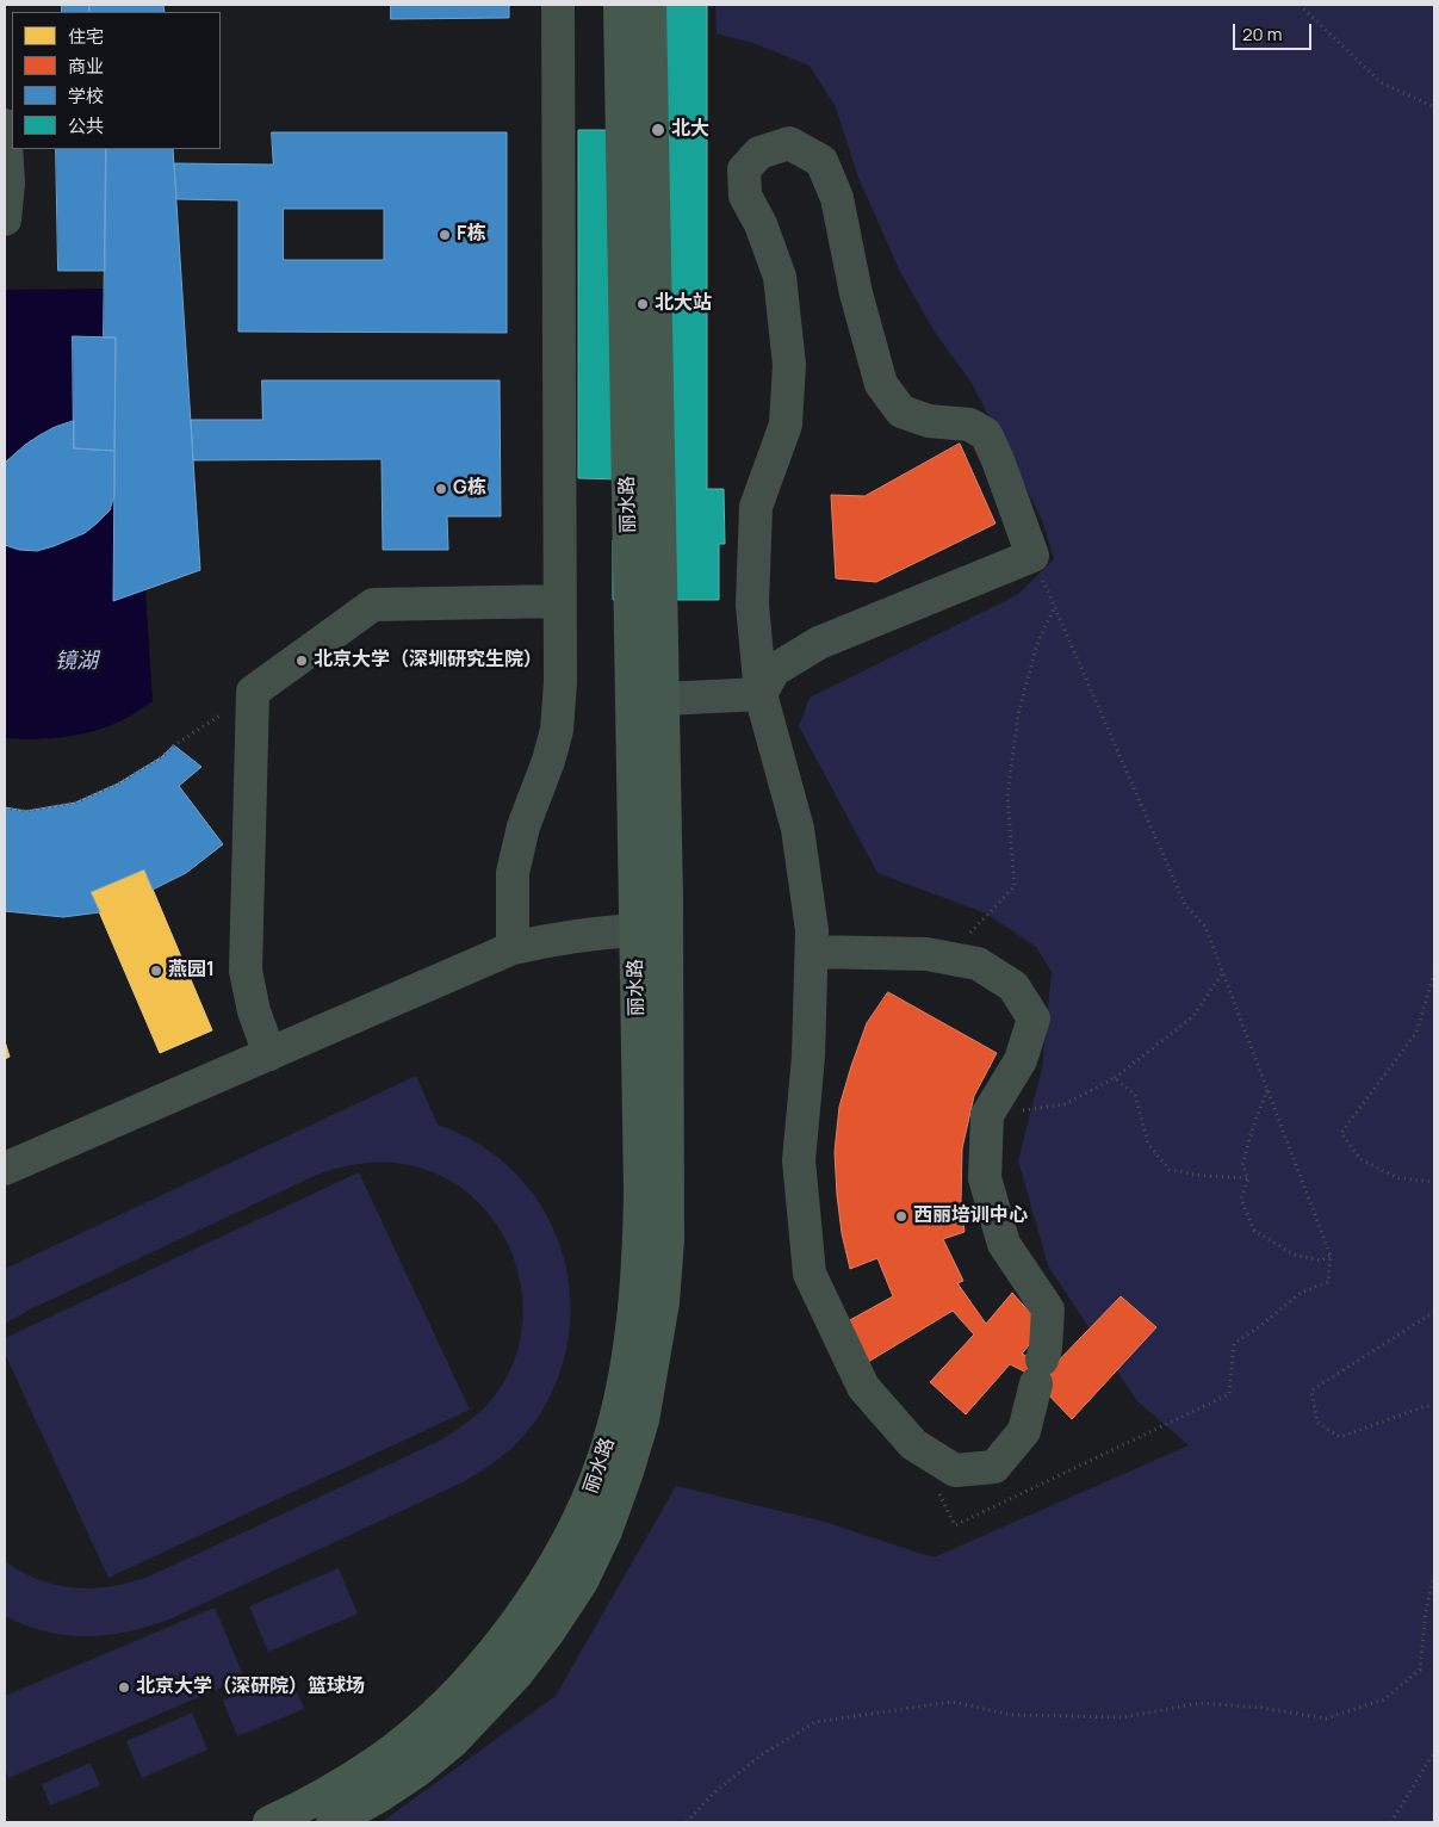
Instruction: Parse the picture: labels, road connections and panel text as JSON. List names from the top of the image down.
{
  "streets": {
    "main road": ["丽水路"]
  },
  "water": ["镜湖"],
  "places": [
    "北大",
    "F栋",
    "北大站",
    "G栋",
    "北京大学（深圳研究生院）",
    "燕园1",
    "西丽培训中心",
    "北京大学（深研院）篮球场"
  ],
  "legend": [
    "住宅",
    "商业",
    "学校",
    "公共"
  ],
  "scale_bar": "20 m"
}
